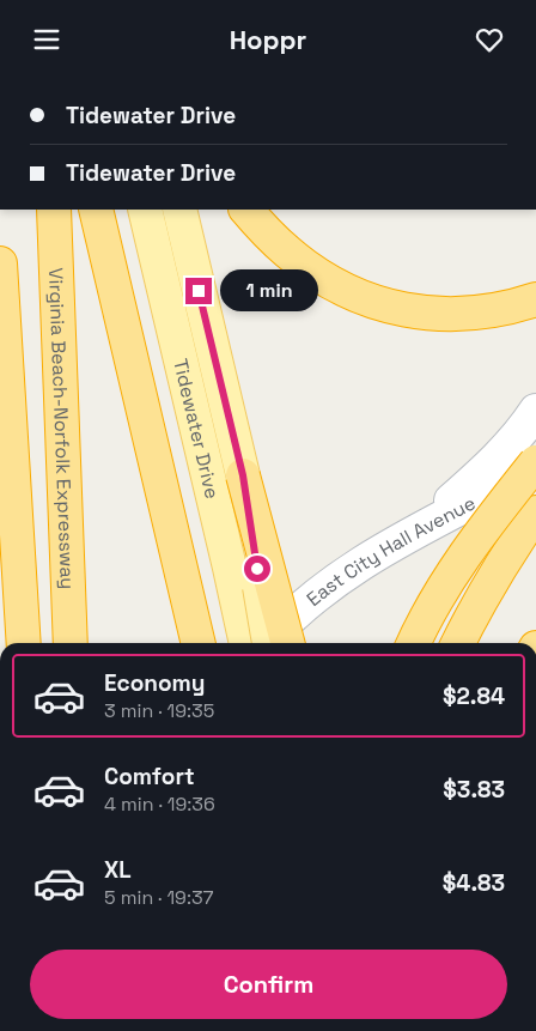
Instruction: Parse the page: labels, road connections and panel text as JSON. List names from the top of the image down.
{
  "streets": {
    "highway": ["Virginia Beach-Norfolk Expressway"],
    "main road": ["Tidewater Drive", "East City Hall Avenue"]
  },
  "page": {
    "header": "Hoppr",
    "banner": ["Tidewater Drive", "Tidewater Drive"],
    "bubble": "1 min",
    "list": [
      {
        "name": "Economy",
        "note": "3 min · 19:35",
        "value": "$2.84"
      },
      {
        "name": "Comfort",
        "note": "4 min · 19:36",
        "value": "$3.83"
      },
      {
        "name": "XL",
        "note": "5 min · 19:37",
        "value": "$4.83"
      }
    ],
    "buttons": "Confirm"
  }
}
